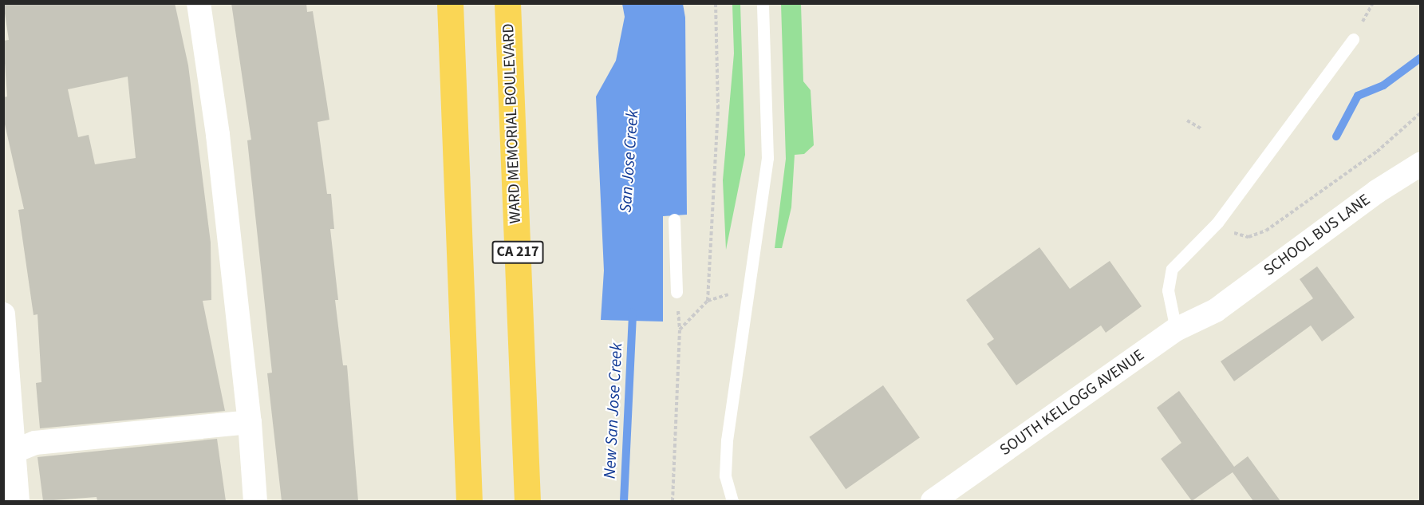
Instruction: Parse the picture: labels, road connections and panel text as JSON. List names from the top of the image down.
{
  "streets": {
    "highway": ["WARD MEMORIAL BOULEVARD", "CA 217"],
    "street": ["SCHOOL BUS LANE", "SOUTH KELLOGG AVENUE"]
  },
  "crossings": [
    ["SCHOOL BUS LANE", "SOUTH KELLOGG AVENUE"]
  ],
  "water": ["San Jose Creek", "New San Jose Creek"]
}
